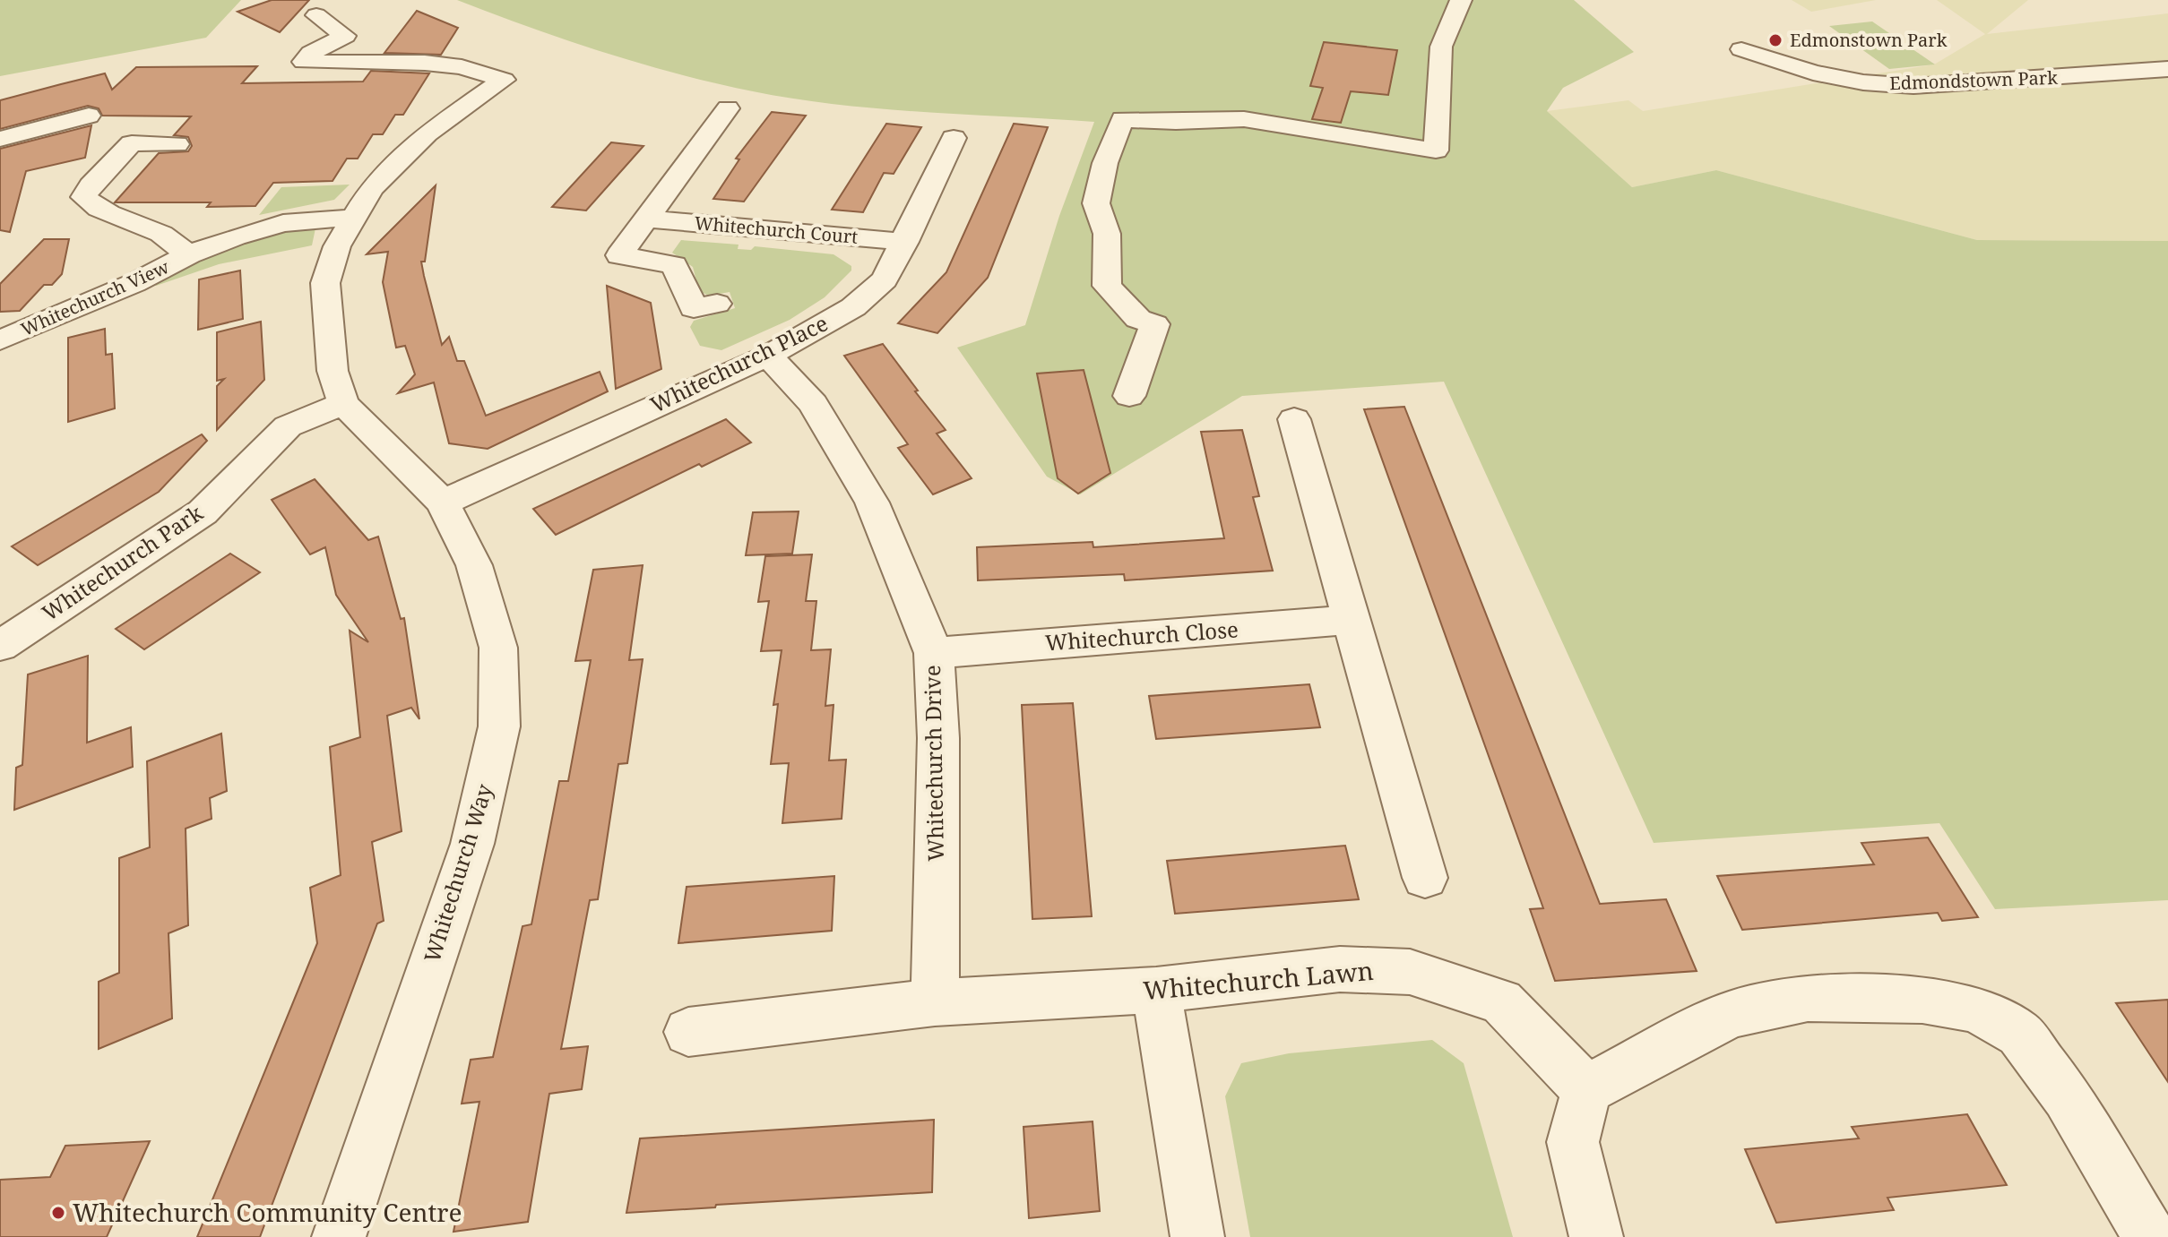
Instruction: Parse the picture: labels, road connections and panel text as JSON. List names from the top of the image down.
{
  "streets": {
    "street": [
      "Edmondstown Park",
      "Whitechurch Court",
      "Whitechurch View",
      "Whitechurch Place",
      "Whitechurch Park",
      "Whitechurch Close",
      "Whitechurch Drive",
      "Whitechurch Way",
      "Whitechurch Lawn"
    ]
  },
  "crossings": [
    ["Whitechurch Court", "Whitechurch Place"],
    ["Whitechurch View", "Whitechurch Way"],
    ["Whitechurch Place", "Whitechurch Drive"],
    ["Whitechurch Place", "Whitechurch Way"],
    ["Whitechurch Park", "Whitechurch Way"],
    ["Whitechurch Close", "Whitechurch Drive"],
    ["Whitechurch Drive", "Whitechurch Lawn"]
  ],
  "places": ["Edmonstown Park", "Whitechurch Community Centre"]
}
